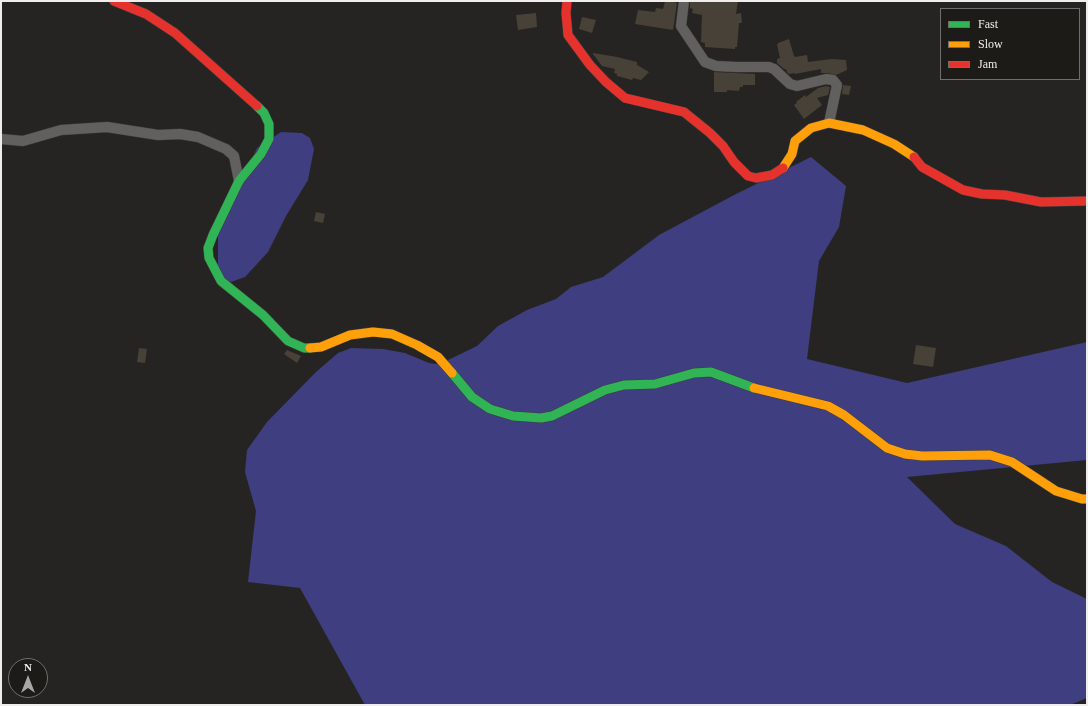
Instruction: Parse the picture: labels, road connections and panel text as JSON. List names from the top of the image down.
{
  "legend": ["Fast", "Slow", "Jam"],
  "north": "top"
}
